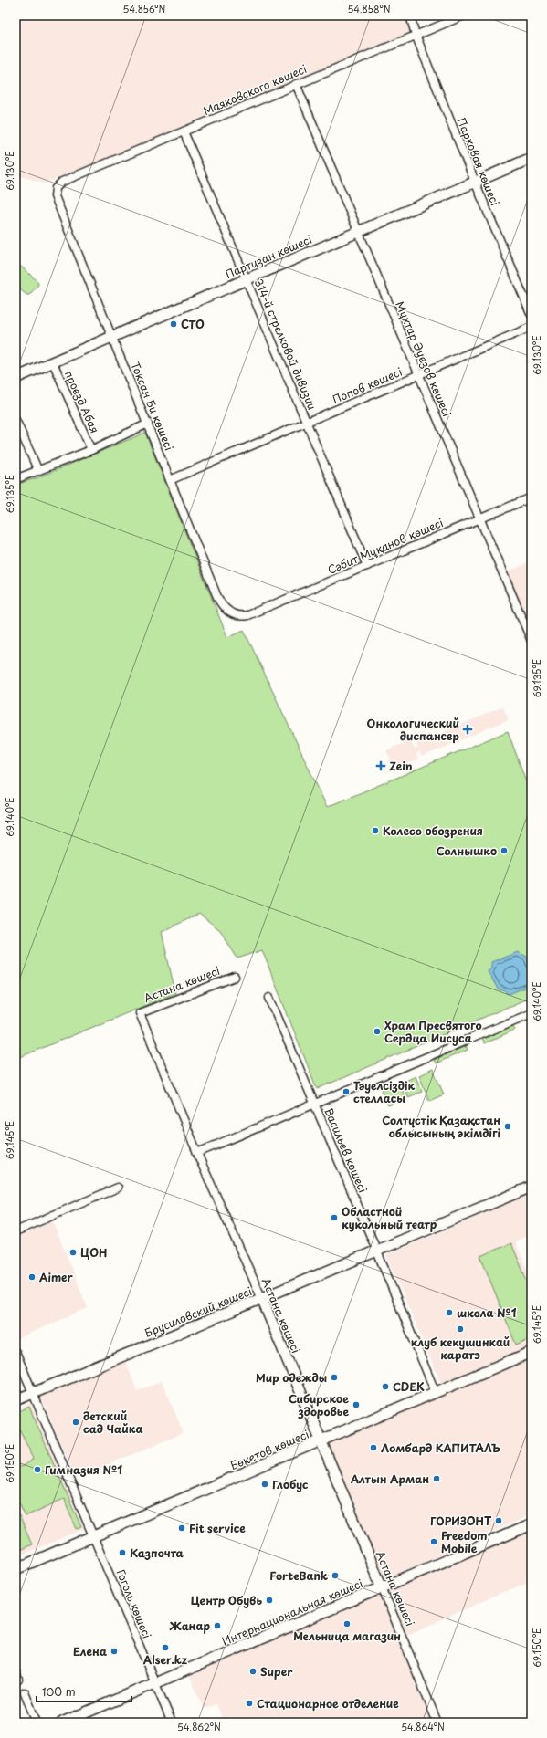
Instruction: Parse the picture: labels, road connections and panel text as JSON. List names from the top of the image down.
{
  "streets": {
    "main road": [
      "Партизан көшесі",
      "Астана көшесі",
      "Брусиловский көшесі",
      "Бөкетов көшесі",
      "Интернациональная көшесі"
    ],
    "street": [
      "Маяковского көшесі",
      "Парковая көшесі",
      "314-й стрелковой дивизии",
      "Мұхтар Әуезов көшесі",
      "Попов көшесі",
      "проезд Абая",
      "Токсан Би көшесі",
      "Сәбит Мұқанов көшесі",
      "Васильев көшесі",
      "Гоголь көшесі"
    ]
  },
  "crossings": [
    ["Маяковского көшесі", "Парковая көшесі"],
    ["Маяковского көшесі", "314-й стрелковой дивизии"],
    ["Маяковского көшесі", "Мұхтар Әуезов көшесі"],
    ["Маяковского көшесі", "Токсан Би көшесі"],
    ["Парковая көшесі", "Партизан көшесі"],
    ["Партизан көшесі", "314-й стрелковой дивизии"],
    ["Партизан көшесі", "Мұхтар Әуезов көшесі"],
    ["Партизан көшесі", "проезд Абая"],
    ["Партизан көшесі", "Токсан Би көшесі"],
    ["314-й стрелковой дивизии", "Попов көшесі"],
    ["314-й стрелковой дивизии", "Сәбит Мұқанов көшесі"],
    ["Мұхтар Әуезов көшесі", "Попов көшесі"],
    ["Мұхтар Әуезов көшесі", "Сәбит Мұқанов көшесі"],
    ["Попов көшесі", "Токсан Би көшесі"],
    ["Токсан Би көшесі", "Сәбит Мұқанов көшесі"],
    ["Астана көшесі", "Брусиловский көшесі"],
    ["Астана көшесі", "Бөкетов көшесі"],
    ["Астана көшесі", "Интернациональная көшесі"],
    ["Васильев көшесі", "Брусиловский көшесі"],
    ["Васильев көшесі", "Бөкетов көшесі"],
    ["Брусиловский көшесі", "Гоголь көшесі"],
    ["Бөкетов көшесі", "Гоголь көшесі"],
    ["Гоголь көшесі", "Интернациональная көшесі"]
  ],
  "places": {
    "other": [
      "СТО",
      "Колесо обозрения",
      "Солнышко",
      "Храм Пресвятого Сердца Иисуса",
      "Тәуелсіздік стелласы",
      "Солтүстік Қазақстан облысының әкімдігі",
      "Областной кукольный театр",
      "ЦОН",
      "Aimer",
      "школа №1",
      "клуб кекушинкай каратэ",
      "Мир одежды",
      "CDEK",
      "Сибирское здоровье",
      "детский сад Чайка",
      "Ломбард КАПИТАЛЪ",
      "Гимназия №1",
      "Алтын Арман",
      "Глобус",
      "ГОРИЗОНТ",
      "Fit service",
      "Freedom Mobile",
      "Казпочта",
      "ForteBank",
      "Центр Обувь",
      "Мельница магазин",
      "Жанар",
      "Alser.kz",
      "Елена",
      "Super",
      "Стационарное отделение"
    ],
    "health": ["Онкологический диспансер", "Zein"]
  },
  "scale_bar": "100 m",
  "coordinates": [
    "54.856°N",
    "54.858°N",
    "69.130°E",
    "69.135°E",
    "69.140°E",
    "69.145°E",
    "69.150°E",
    "54.862°N",
    "54.864°N"
  ]
}
